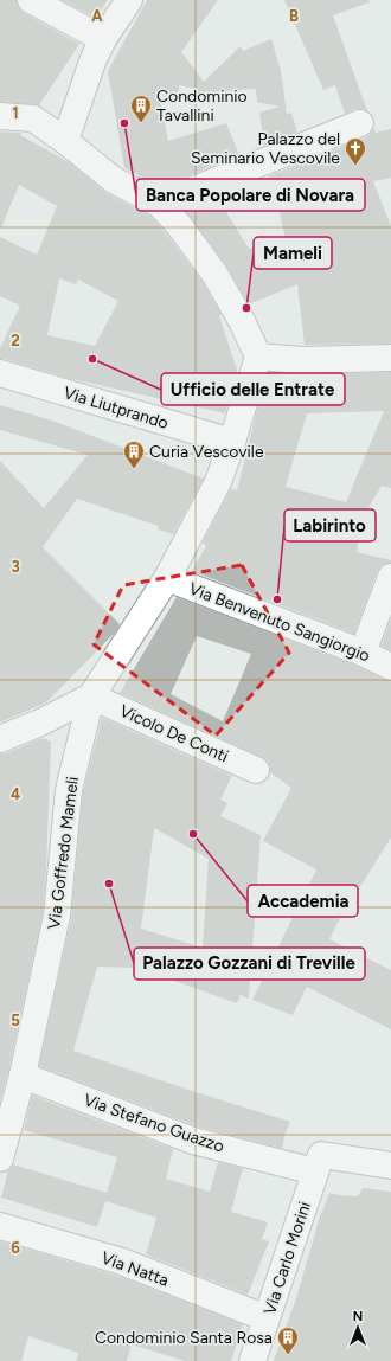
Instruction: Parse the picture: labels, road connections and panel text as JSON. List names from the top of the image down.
{
  "streets": {
    "street": [
      "Via Liutprando",
      "Via Benvenuto Sangiorgio",
      "Vicolo De Conti",
      "Via Goffredo Mameli",
      "Via Stefano Guazzo",
      "Via Carlo Morini",
      "Via Natta"
    ]
  },
  "crossings": [
    ["Via Liutprando", "Via Goffredo Mameli"],
    ["Via Benvenuto Sangiorgio", "Via Goffredo Mameli"],
    ["Vicolo De Conti", "Via Goffredo Mameli"],
    ["Via Goffredo Mameli", "Via Stefano Guazzo"],
    ["Via Stefano Guazzo", "Via Carlo Morini"],
    ["Via Carlo Morini", "Via Natta"]
  ],
  "places": {
    "other": [
      "Banca Popolare di Novara",
      "Mameli",
      "Ufficio delle Entrate",
      "Labirinto",
      "Accademia",
      "Palazzo Gozzani di Treville"
    ],
    "building": ["Condominio Tavallini", "Curia Vescovile", "Condominio Santa Rosa"],
    "church": ["Palazzo del Seminario Vescovile"]
  },
  "north": "top",
  "grid": {
    "columns": ["A", "B"],
    "rows": [
      "1",
      "2",
      "3",
      "4",
      "5",
      "6"
    ]
  }
}
